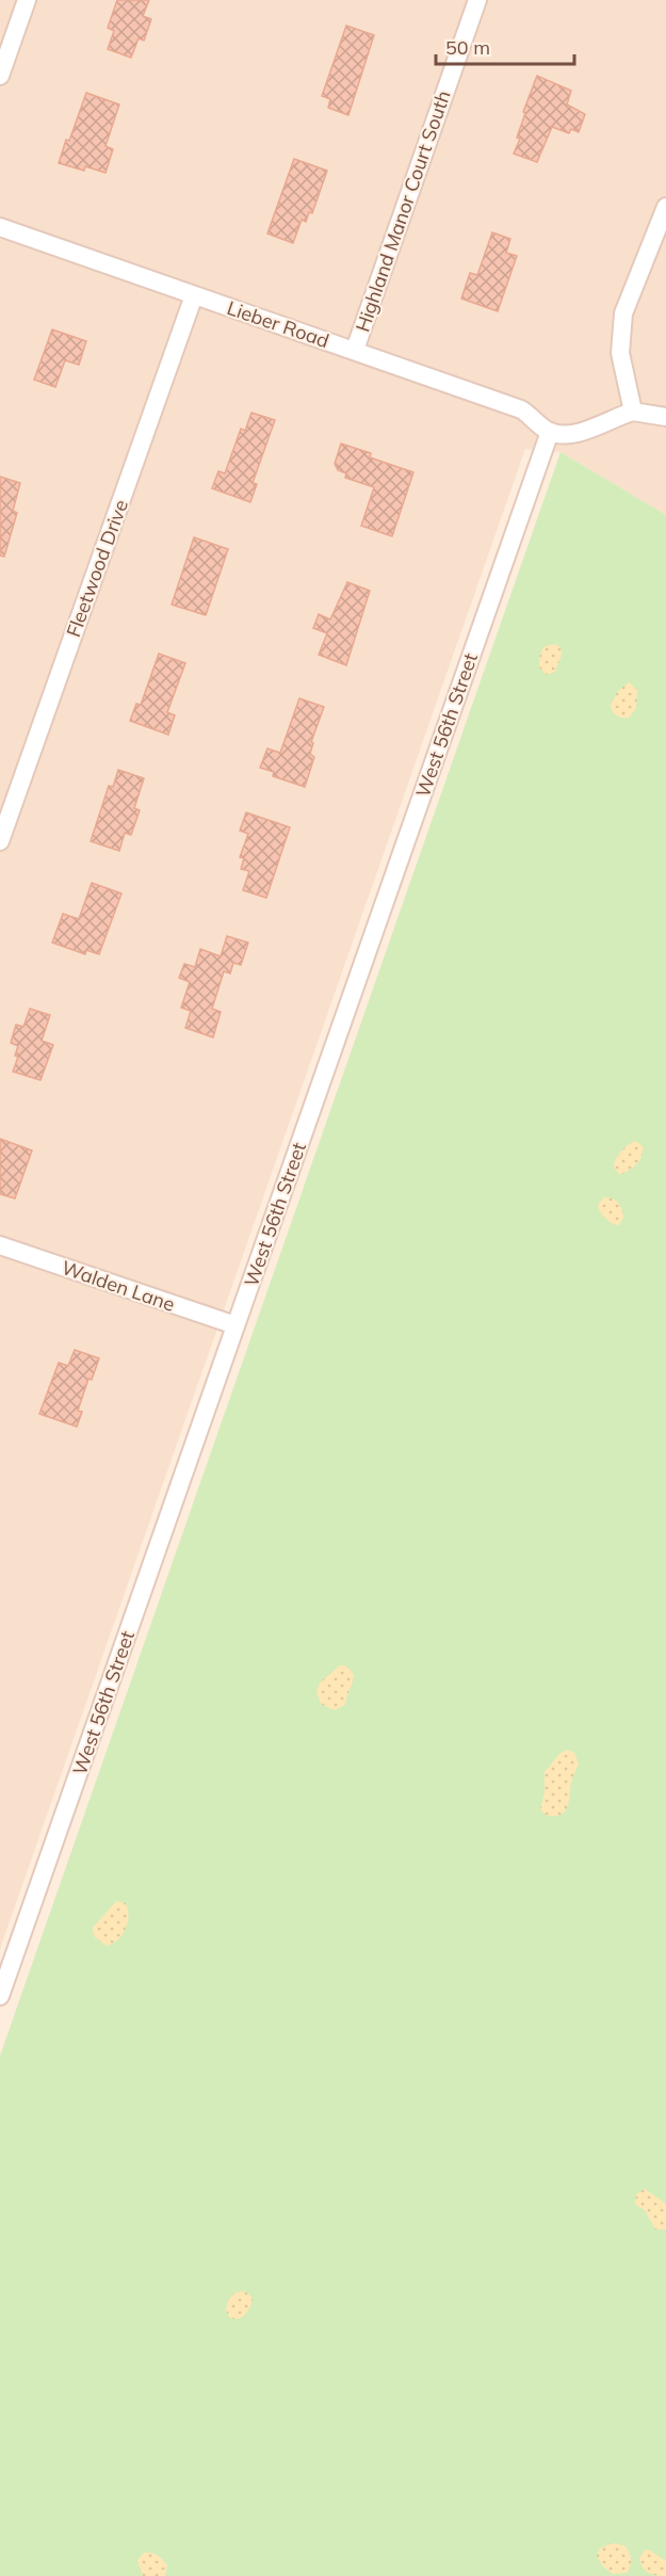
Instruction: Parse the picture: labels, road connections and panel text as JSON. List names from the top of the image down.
{
  "streets": {
    "street": [
      "Highland Manor Court South",
      "Lieber Road",
      "Fleetwood Drive",
      "West 56th Street",
      "Walden Lane"
    ]
  },
  "crossings": [
    ["Highland Manor Court South", "Lieber Road"],
    ["Lieber Road", "Fleetwood Drive"],
    ["Lieber Road", "West 56th Street"],
    ["West 56th Street", "Walden Lane"]
  ],
  "scale_bar": "50 m"
}
